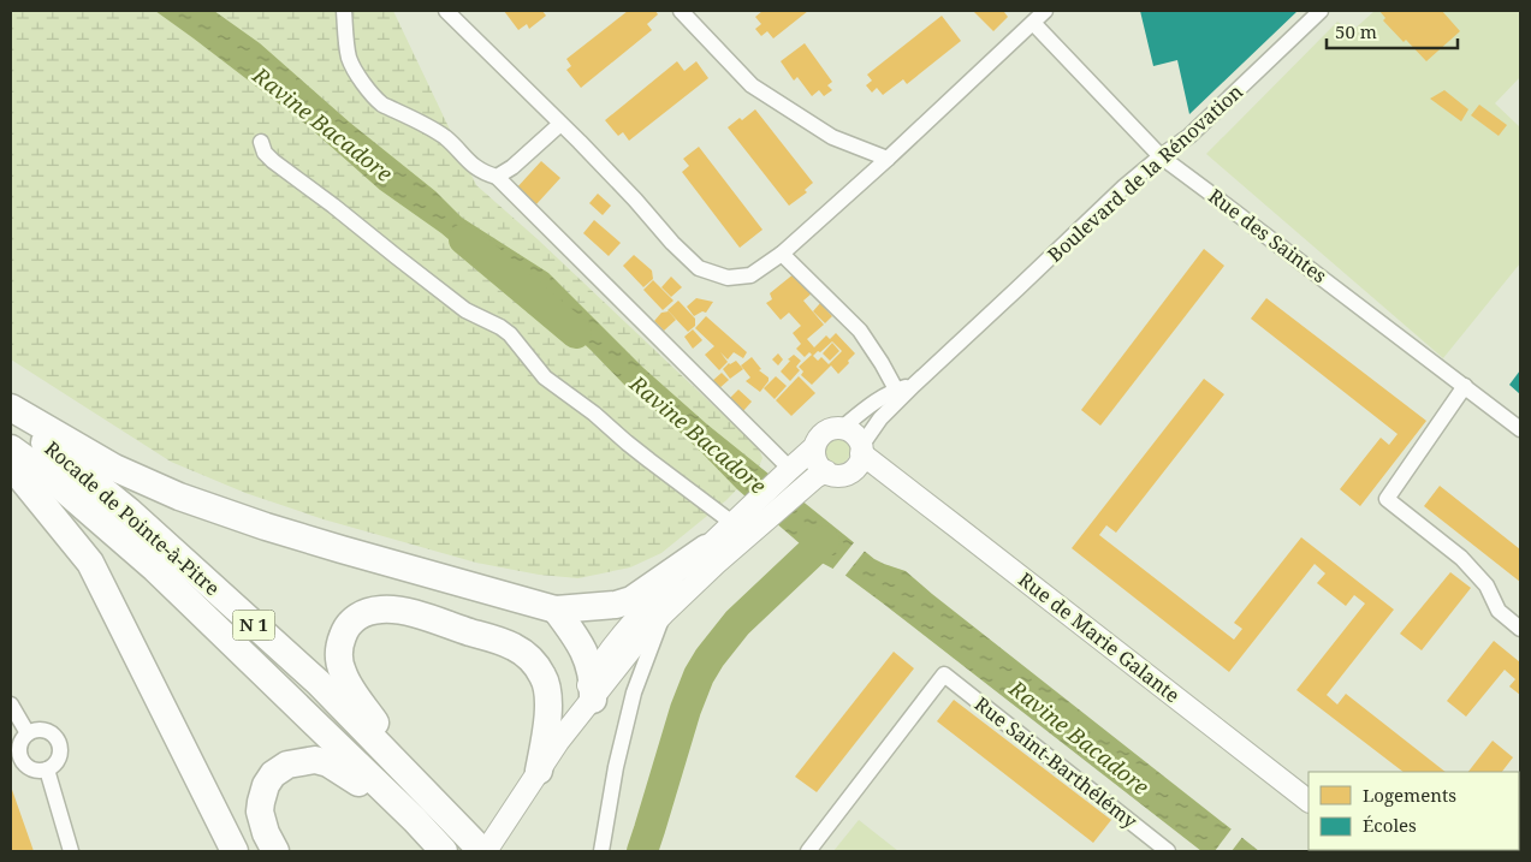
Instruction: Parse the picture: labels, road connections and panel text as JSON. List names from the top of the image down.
{
  "streets": {
    "highway": ["Rocade de Pointe-à-Pitre", "N 1"],
    "main road": ["Rue de Marie Galante"],
    "street": ["Boulevard de la Rénovation", "Rue des Saintes", "Rue Saint-Barthélémy"]
  },
  "crossings": [
    ["Boulevard de la Rénovation", "Rue des Saintes"],
    ["Boulevard de la Rénovation", "Rue de Marie Galante"]
  ],
  "water": ["Ravine Bacadore"],
  "legend": ["Logements", "Écoles"],
  "scale_bar": "50 m"
}
